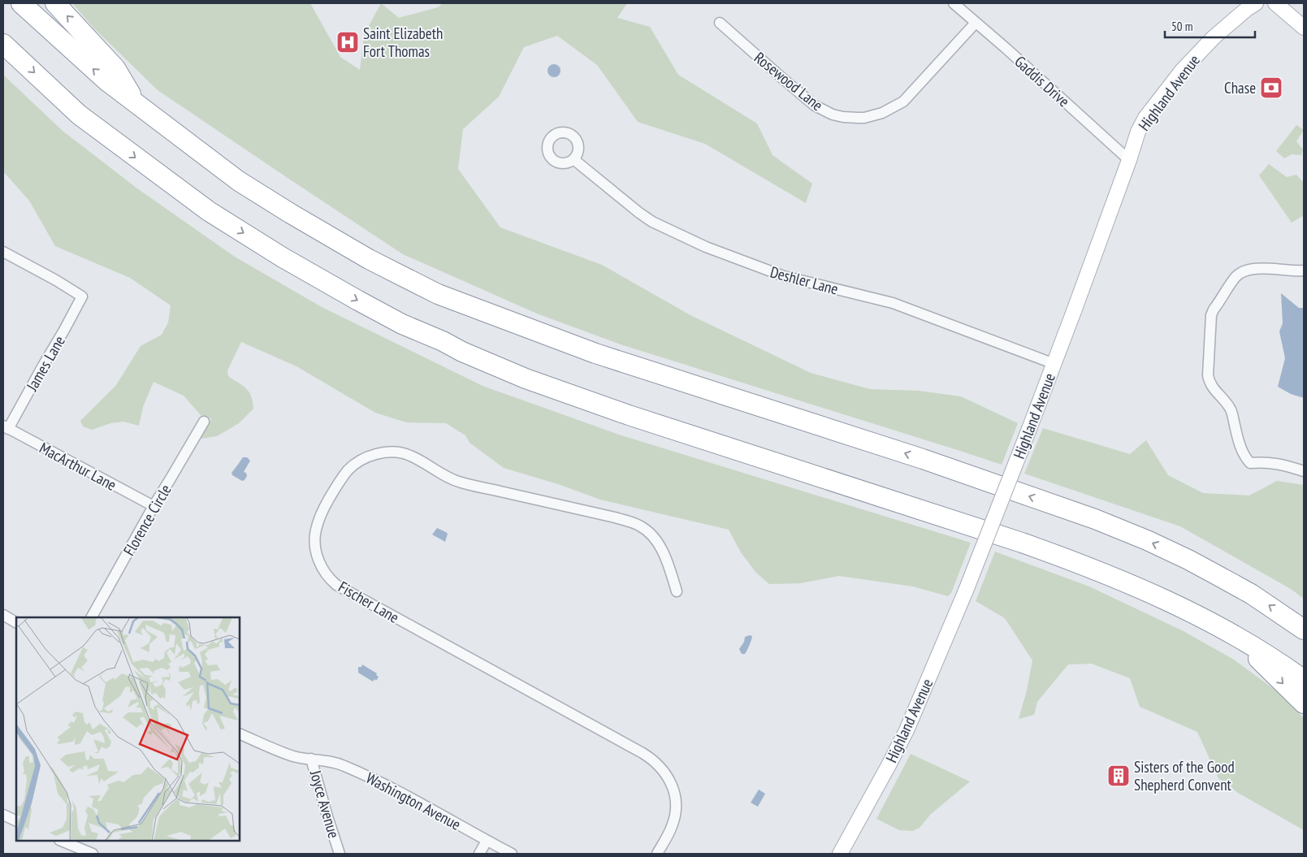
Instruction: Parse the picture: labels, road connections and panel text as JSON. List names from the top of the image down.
{
  "streets": {
    "street": [
      "Rosewood Lane",
      "Gaddis Drive",
      "Highland Avenue",
      "Deshler Lane",
      "James Lane",
      "MacArthur Lane",
      "Florence Circle",
      "Fischer Lane",
      "Washington Avenue",
      "Joyce Avenue"
    ]
  },
  "crossings": [
    ["Rosewood Lane", "Gaddis Drive"],
    ["Gaddis Drive", "Highland Avenue"],
    ["Highland Avenue", "Deshler Lane"],
    ["James Lane", "MacArthur Lane"],
    ["MacArthur Lane", "Florence Circle"],
    ["Washington Avenue", "Joyce Avenue"]
  ],
  "places": {
    "hospital": ["Saint Elizabeth Fort Thomas"],
    "bank": ["Chase"],
    "building": ["Sisters of the Good Shepherd Convent"]
  },
  "scale_bar": "50 m"
}
